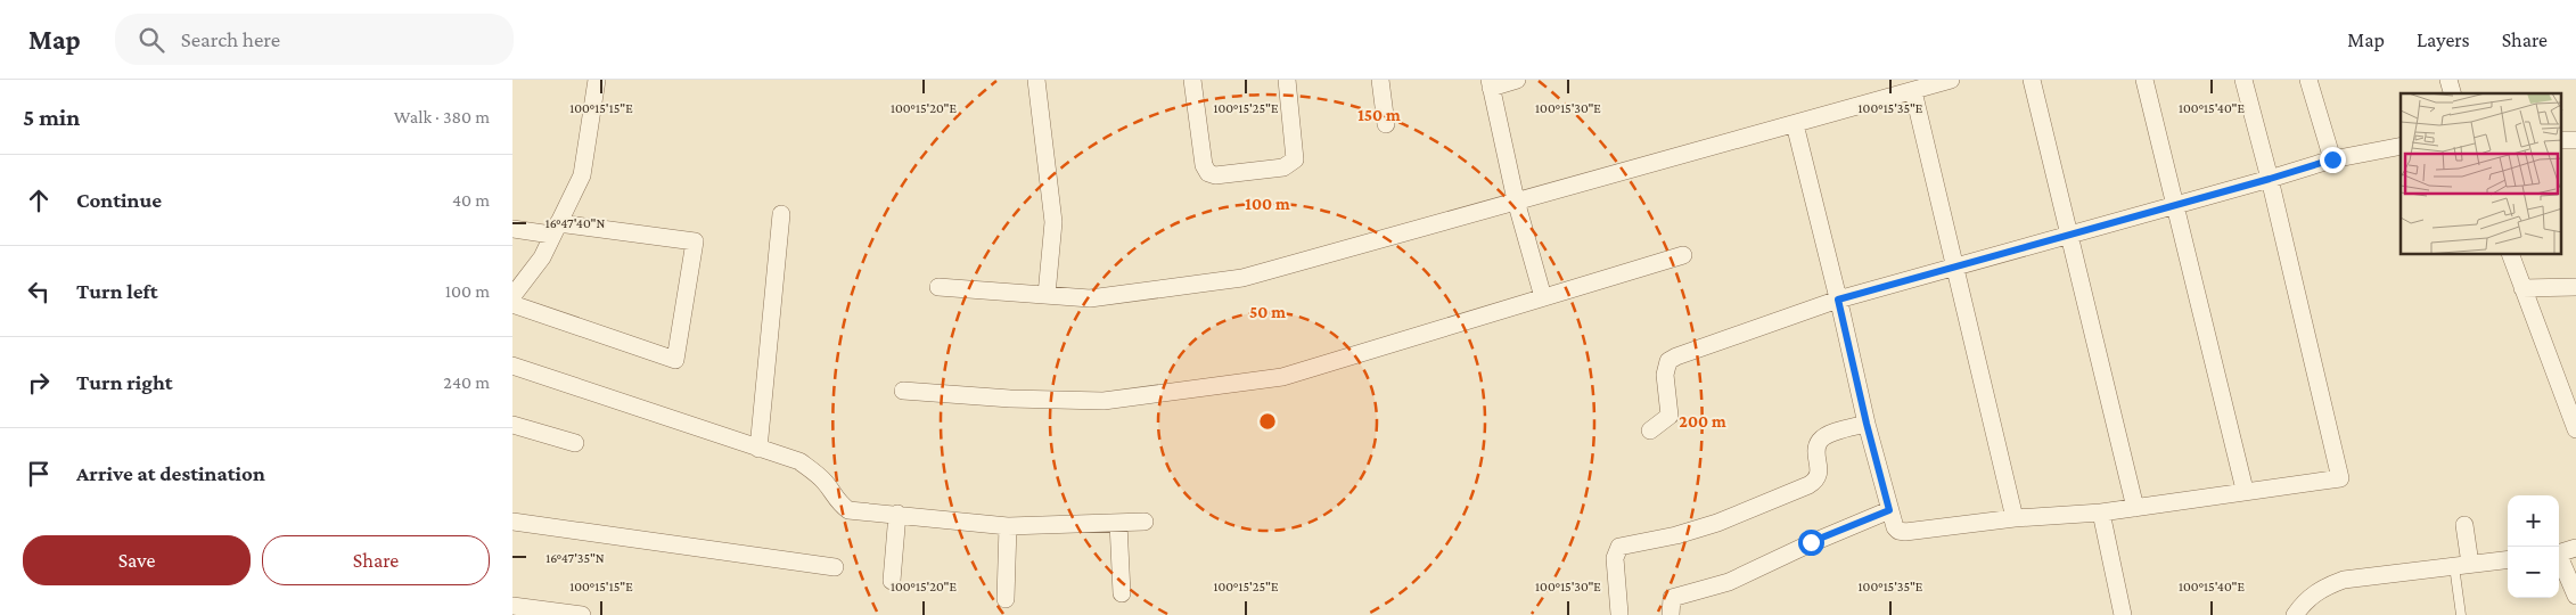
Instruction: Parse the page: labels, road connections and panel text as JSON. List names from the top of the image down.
{
  "page": {
    "header": "Map",
    "search": "Search here",
    "nav": ["Map", "Layers", "Share"],
    "heading": ["5 min", "Walk · 380 m"],
    "list": [
      ["Continue", "40 m"],
      ["Turn left", "100 m"],
      ["Turn right", "240 m"],
      "Arrive at destination"
    ],
    "map_buttons": ["+", "−"],
    "buttons": ["Save", "Share"]
  },
  "coordinates": [
    "100°15'15\"E",
    "100°15'20\"E",
    "100°15'25\"E",
    "100°15'30\"E",
    "100°15'35\"E",
    "100°15'40\"E",
    "16°47'40\"N",
    "16°47'35\"N"
  ],
  "rings": [
    "150 m",
    "100 m",
    "50 m",
    "200 m"
  ]
}
